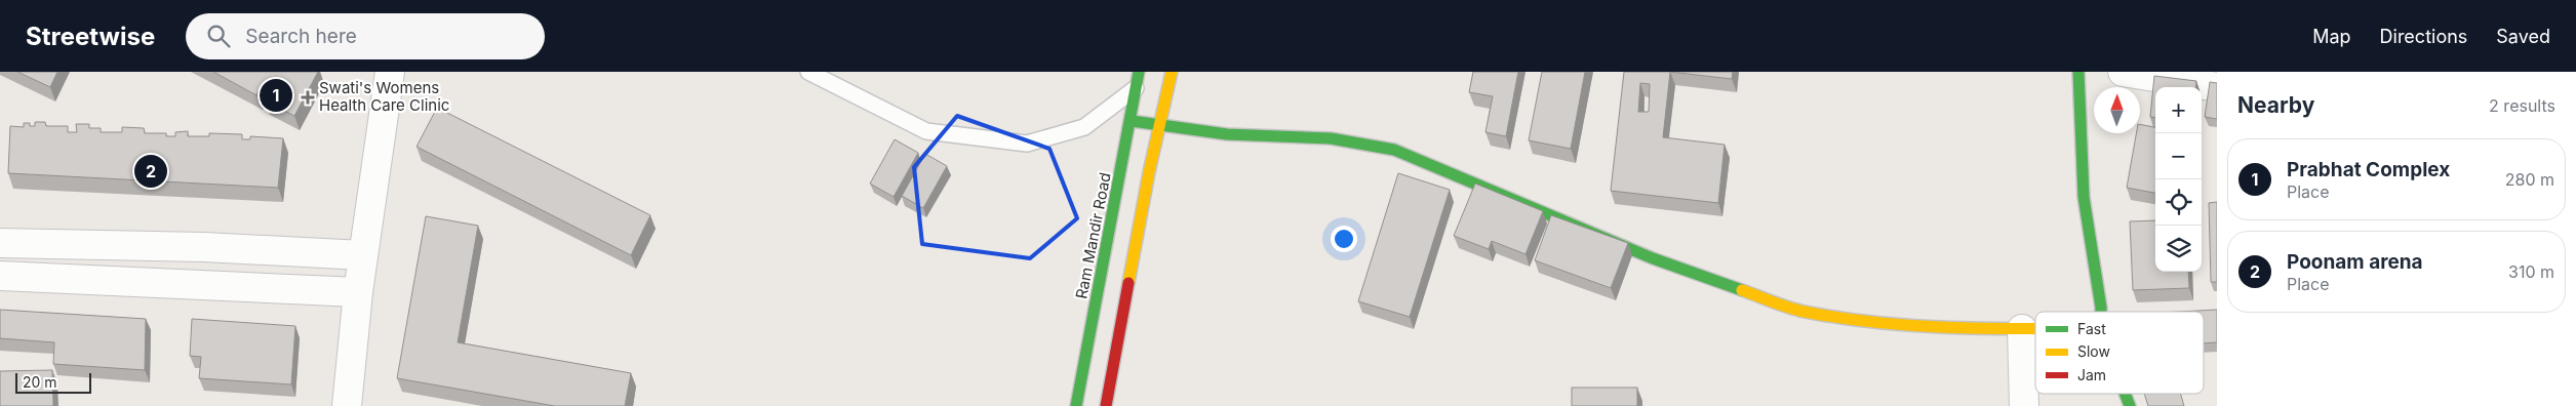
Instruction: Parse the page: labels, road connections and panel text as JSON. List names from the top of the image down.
{
  "streets": {
    "street": ["Ram Mandir Road"]
  },
  "places": {
    "health": ["Swati's Womens Health Care Clinic"]
  },
  "legend": ["Fast", "Slow", "Jam"],
  "scale_bar": "20 m",
  "north": "top",
  "page": {
    "header": "Streetwise",
    "search": "Search here",
    "nav": ["Map", "Directions", "Saved"],
    "heading": ["Nearby", "2 results"],
    "pins": ["1", "2"],
    "map_buttons": ["+", "−"],
    "list": [
      {
        "mark": "1",
        "name": "Prabhat Complex",
        "note": "Place",
        "value": "280 m"
      },
      {
        "mark": "2",
        "name": "Poonam arena",
        "note": "Place",
        "value": "310 m"
      }
    ],
    "scale": "20 m"
  }
}
